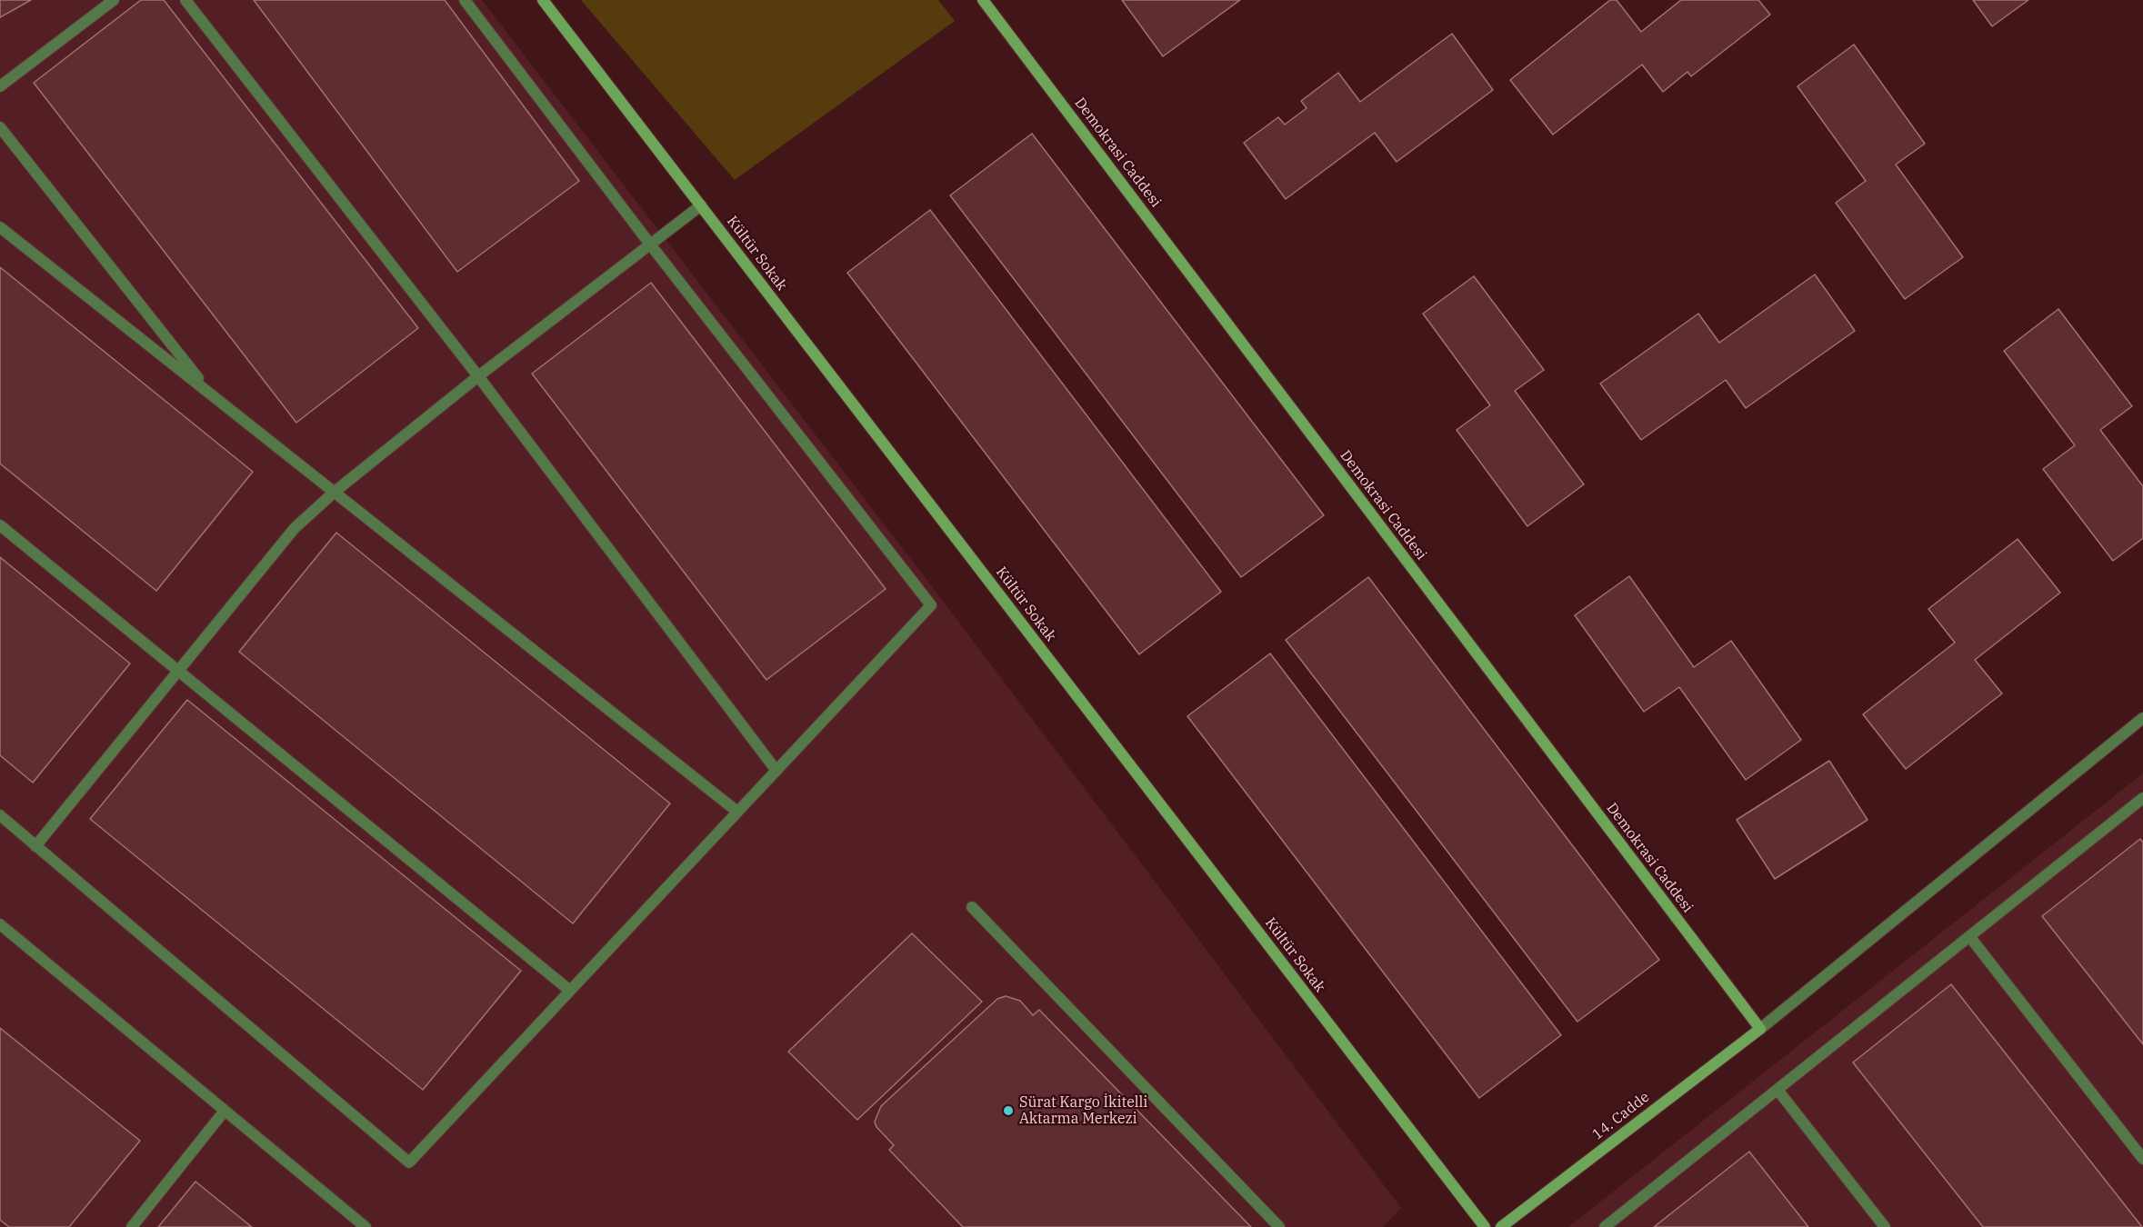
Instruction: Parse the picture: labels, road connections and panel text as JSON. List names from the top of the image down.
{
  "streets": {
    "street": ["Demokrasi Caddesi", "Kültür Sokak", "14. Cadde"]
  },
  "crossings": [
    ["Demokrasi Caddesi", "14. Cadde"]
  ],
  "places": ["Sürat Kargo İkitelli Aktarma Merkezi"]
}
